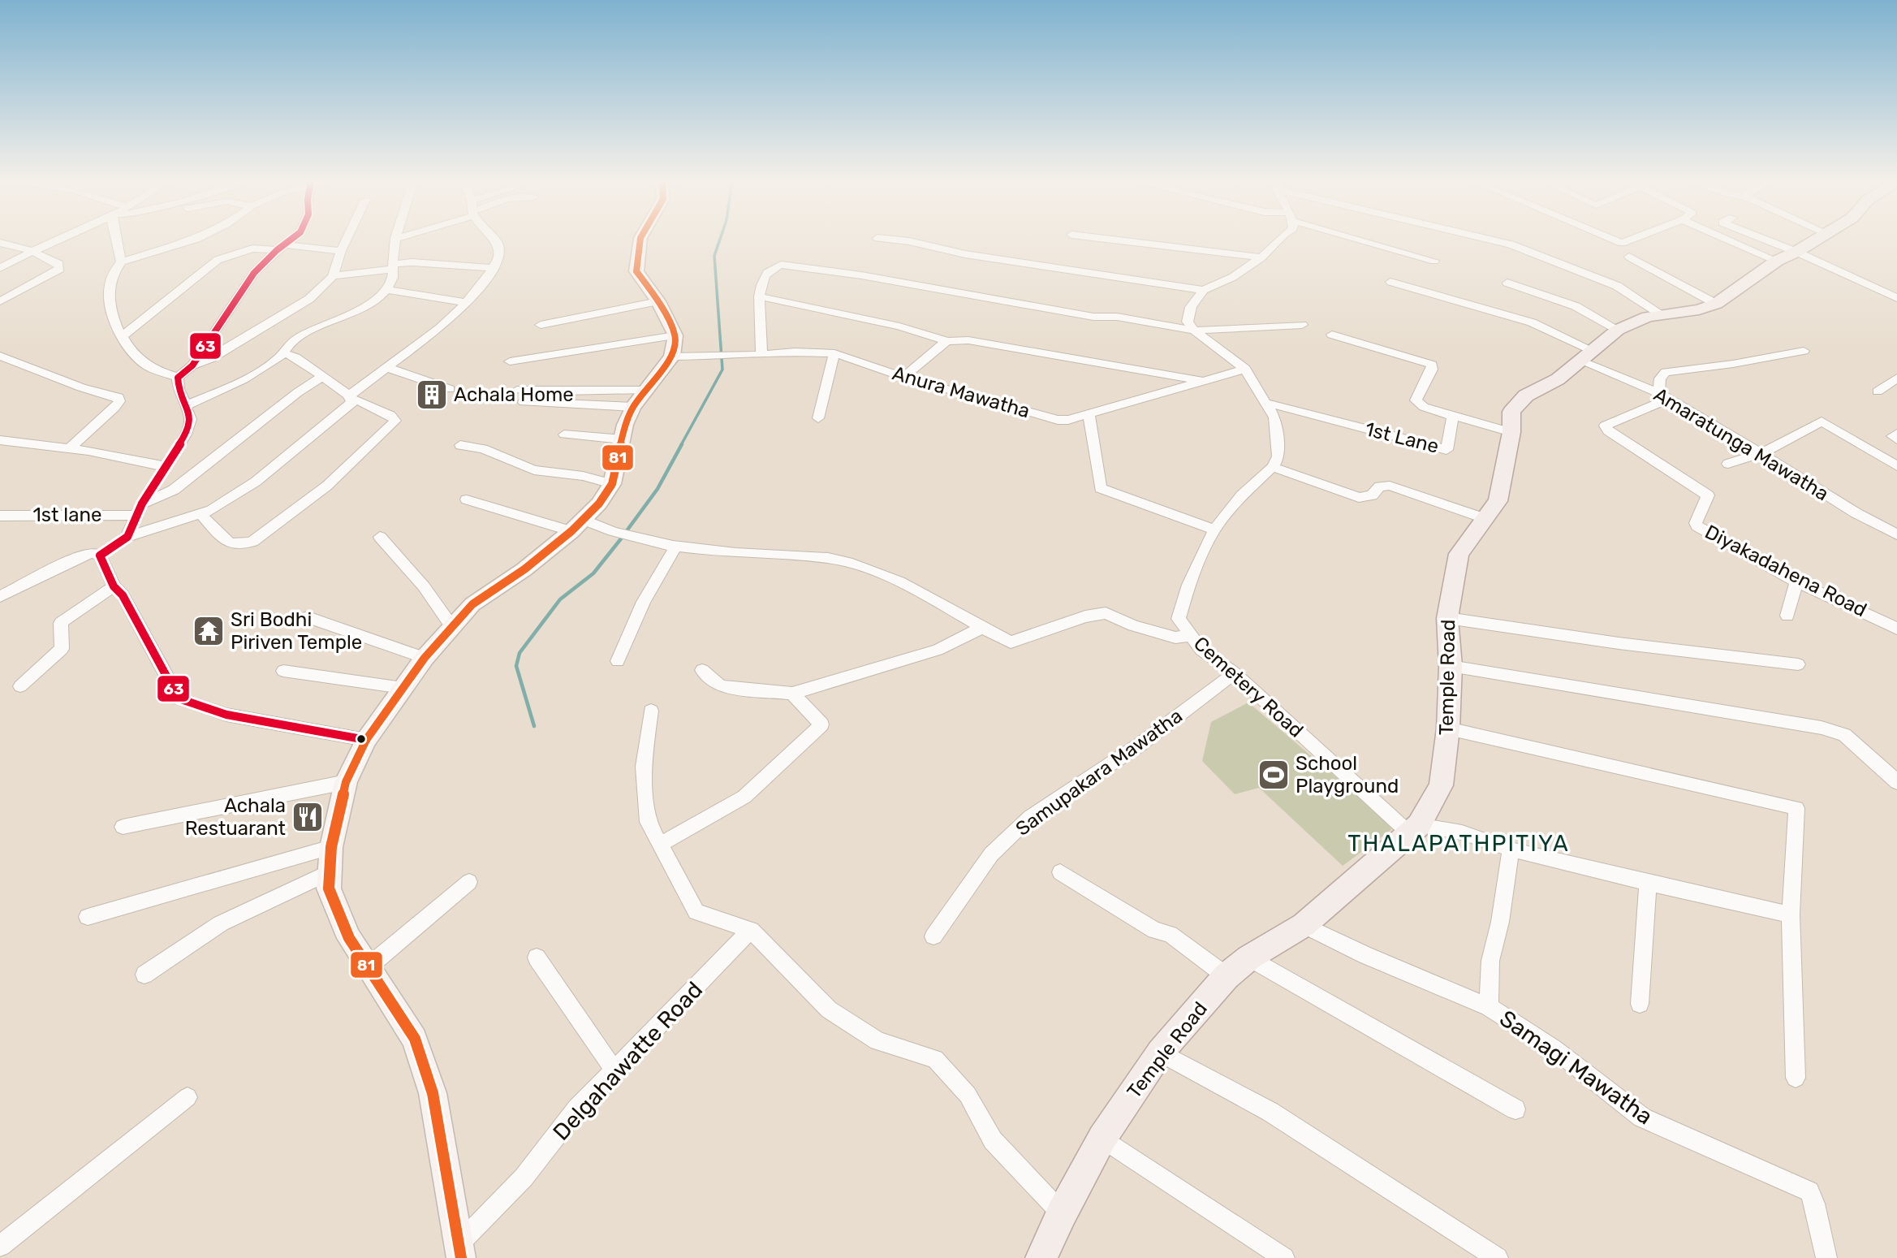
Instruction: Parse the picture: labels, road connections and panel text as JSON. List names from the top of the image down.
{
  "streets": {
    "main road": ["Temple Road"],
    "street": [
      "Anura Mawatha",
      "1st Lane",
      "Amaratunga Mawatha",
      "1st lane",
      "Diyakadahena Road",
      "Cemetery Road",
      "Samupakara Mawatha",
      "Delgahawatte Road",
      "Samagi Mawatha"
    ]
  },
  "crossings": [
    ["1st Lane", "Temple Road"],
    ["Amaratunga Mawatha", "Diyakadahena Road"],
    ["Amaratunga Mawatha", "Temple Road"],
    ["Temple Road", "Cemetery Road"],
    ["Cemetery Road", "Samupakara Mawatha"]
  ],
  "districts": ["THALAPATHPITIYA"],
  "places": {
    "building": ["Achala Home"],
    "temple": ["Sri Bodhi Piriven Temple"],
    "sports": ["School Playground"],
    "restaurant": ["Achala Restuarant"]
  },
  "lines": ["transit line 63", "transit line 81"]
}
